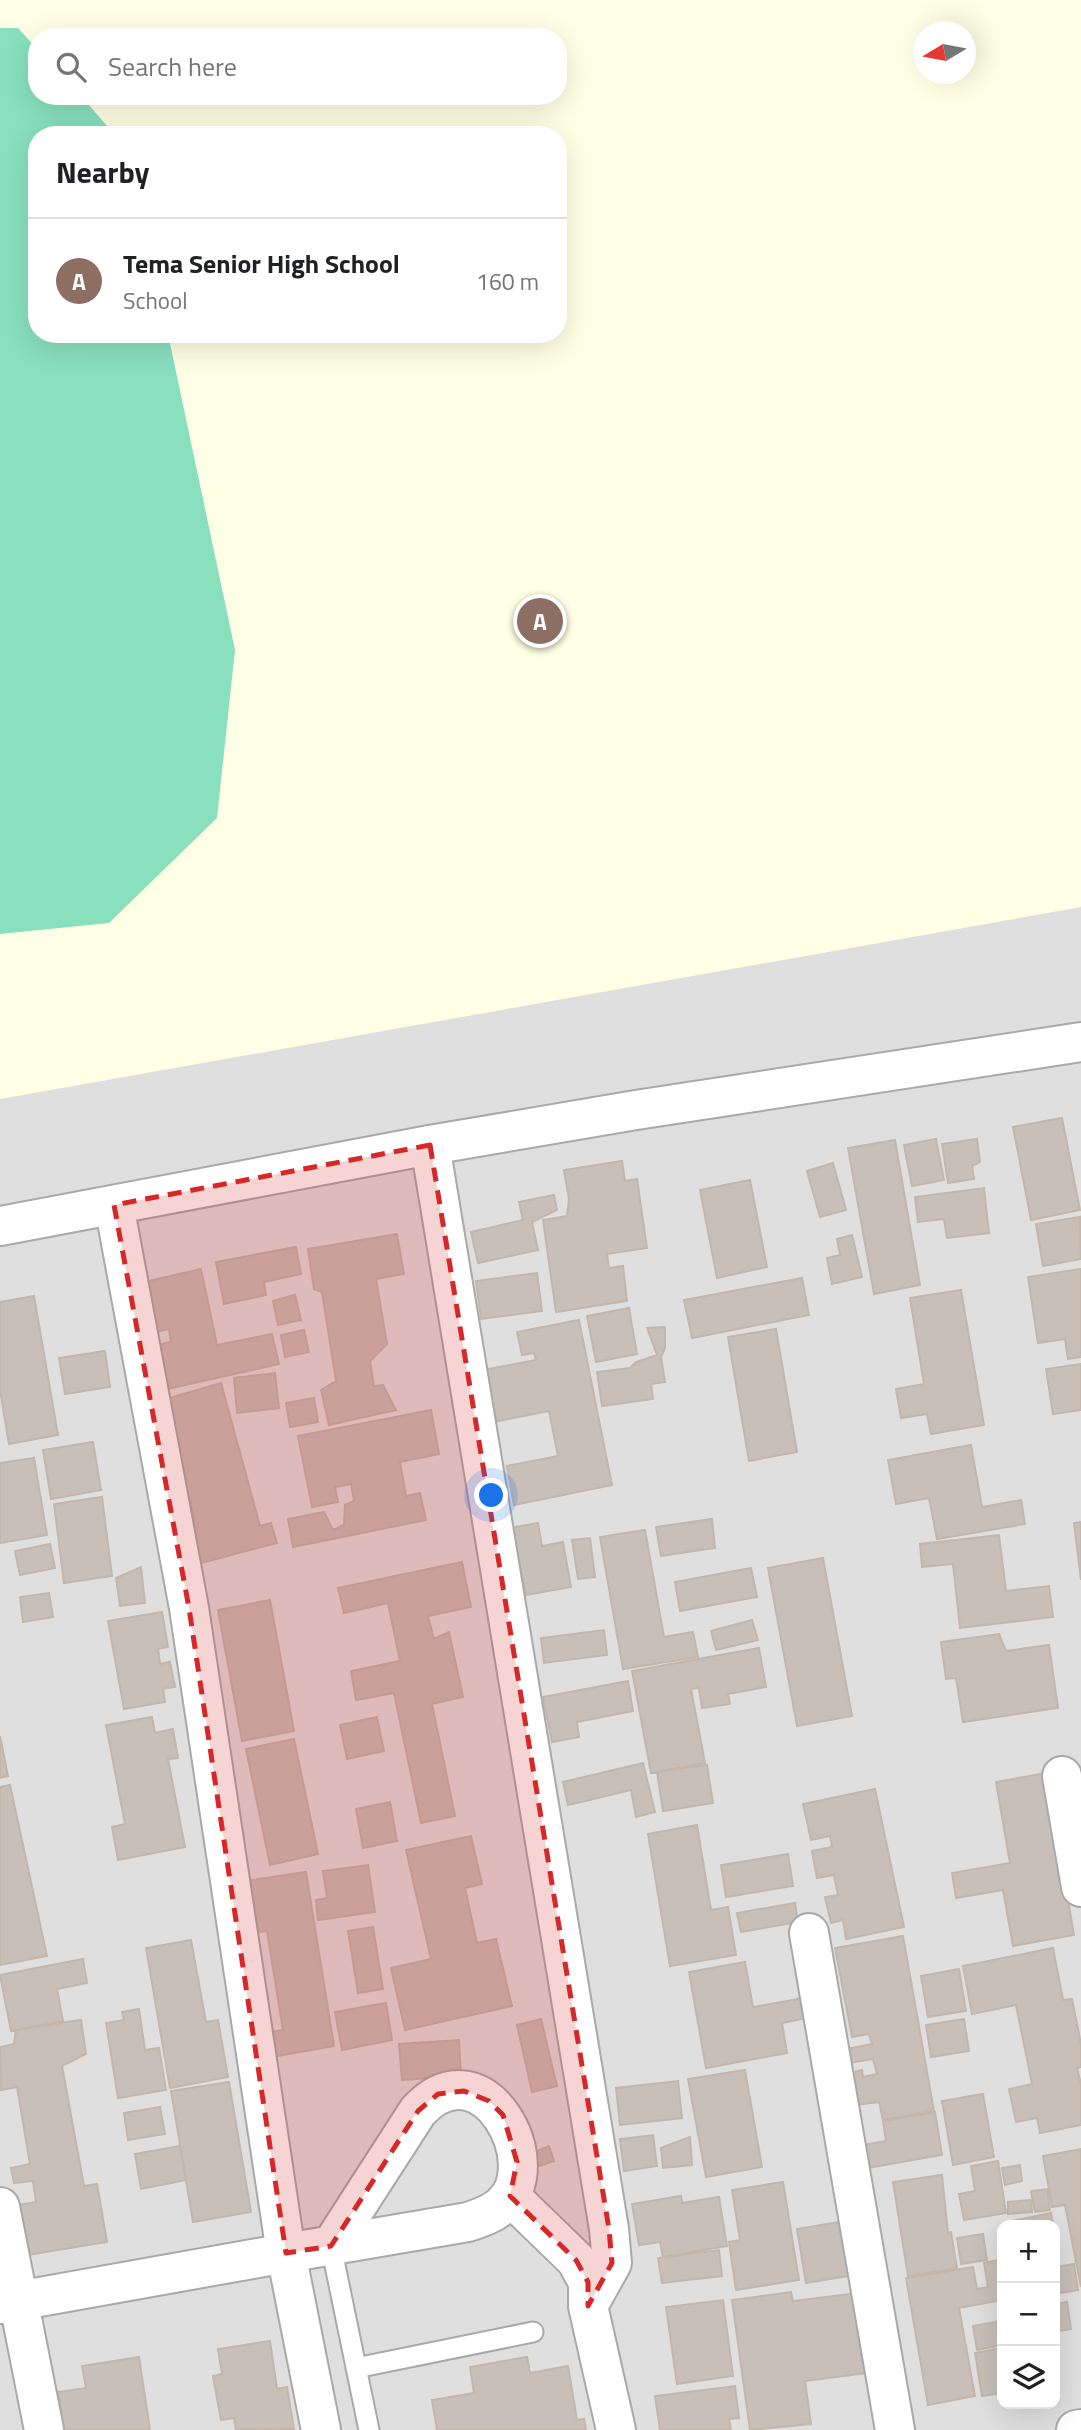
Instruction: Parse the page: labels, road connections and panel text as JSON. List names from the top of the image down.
{
  "north": "left",
  "page": {
    "search": "Search here",
    "heading": "Nearby",
    "list": [
      {
        "mark": "A",
        "name": "Tema Senior High School",
        "note": "School",
        "value": "160 m"
      }
    ],
    "pins": "A",
    "map_buttons": ["+", "−"]
  }
}
